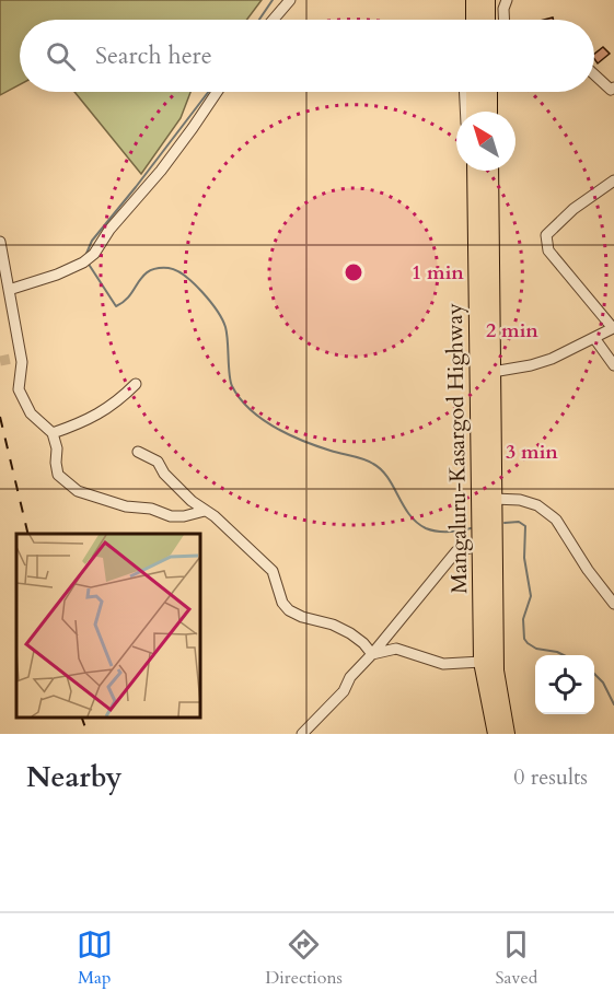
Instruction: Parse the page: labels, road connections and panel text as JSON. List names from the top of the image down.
{
  "streets": {
    "highway": ["Mangaluru-Kasargod Highway"]
  },
  "north": "top left",
  "page": {
    "search": "Search here",
    "heading": ["Nearby", "0 results"],
    "nav": ["Map", "Directions", "Saved"]
  },
  "rings": ["1 min", "2 min", "3 min"]
}
